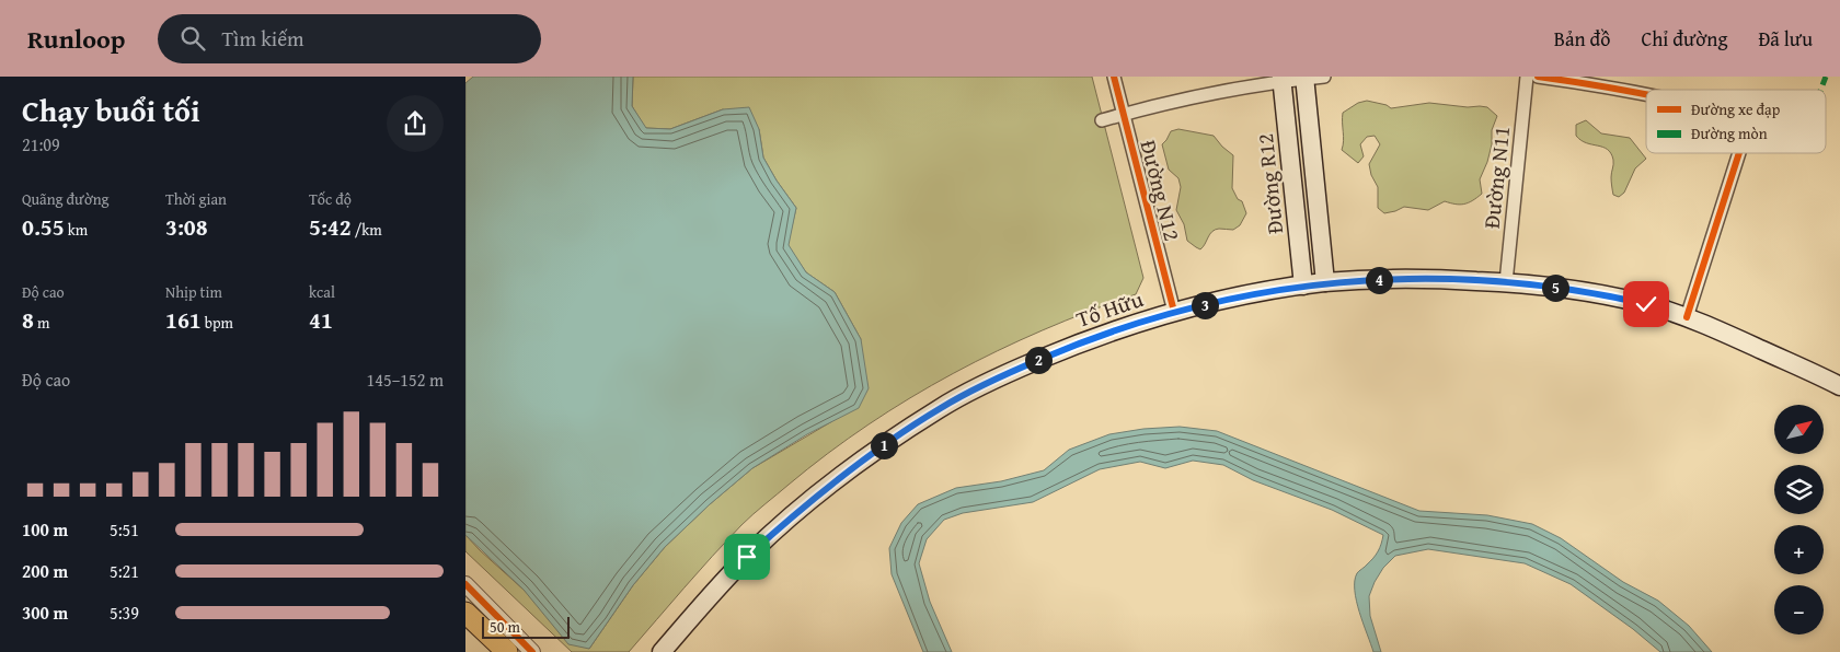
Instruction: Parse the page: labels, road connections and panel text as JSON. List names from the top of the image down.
{
  "streets": {
    "main road": ["Đường R12", "Tố Hữu"],
    "street": ["Đường N11", "Đường N12"]
  },
  "crossings": [
    ["Đường N11", "Tố Hữu"],
    ["Đường R12", "Tố Hữu"],
    ["Đường N12", "Tố Hữu"]
  ],
  "legend": ["Đường xe đạp", "Đường mòn"],
  "scale_bar": "50 m",
  "north": "top right",
  "page": {
    "header": "Runloop",
    "search": "Tìm kiếm",
    "nav": ["Bản đồ", "Chỉ đường", "Đã lưu"],
    "heading": ["Chạy buổi tối", "21:09"],
    "stats": [
      ["Quãng đường", "0.55 km"],
      ["Thời gian", "3:08"],
      ["Tốc độ", "5:42 /km"],
      ["Độ cao", "8 m"],
      ["Nhịp tim", "161 bpm"],
      ["kcal", "41"]
    ],
    "pins": [
      "4",
      "5",
      "3",
      "2",
      "1"
    ],
    "chart": ["Độ cao", "145–152 m"],
    "map_buttons": ["+", "−"],
    "list": [
      {
        "name": "100 m",
        "note": "5:51"
      },
      {
        "name": "200 m",
        "note": "5:21"
      },
      {
        "name": "300 m",
        "note": "5:39"
      }
    ],
    "scale": "50 m"
  }
}
